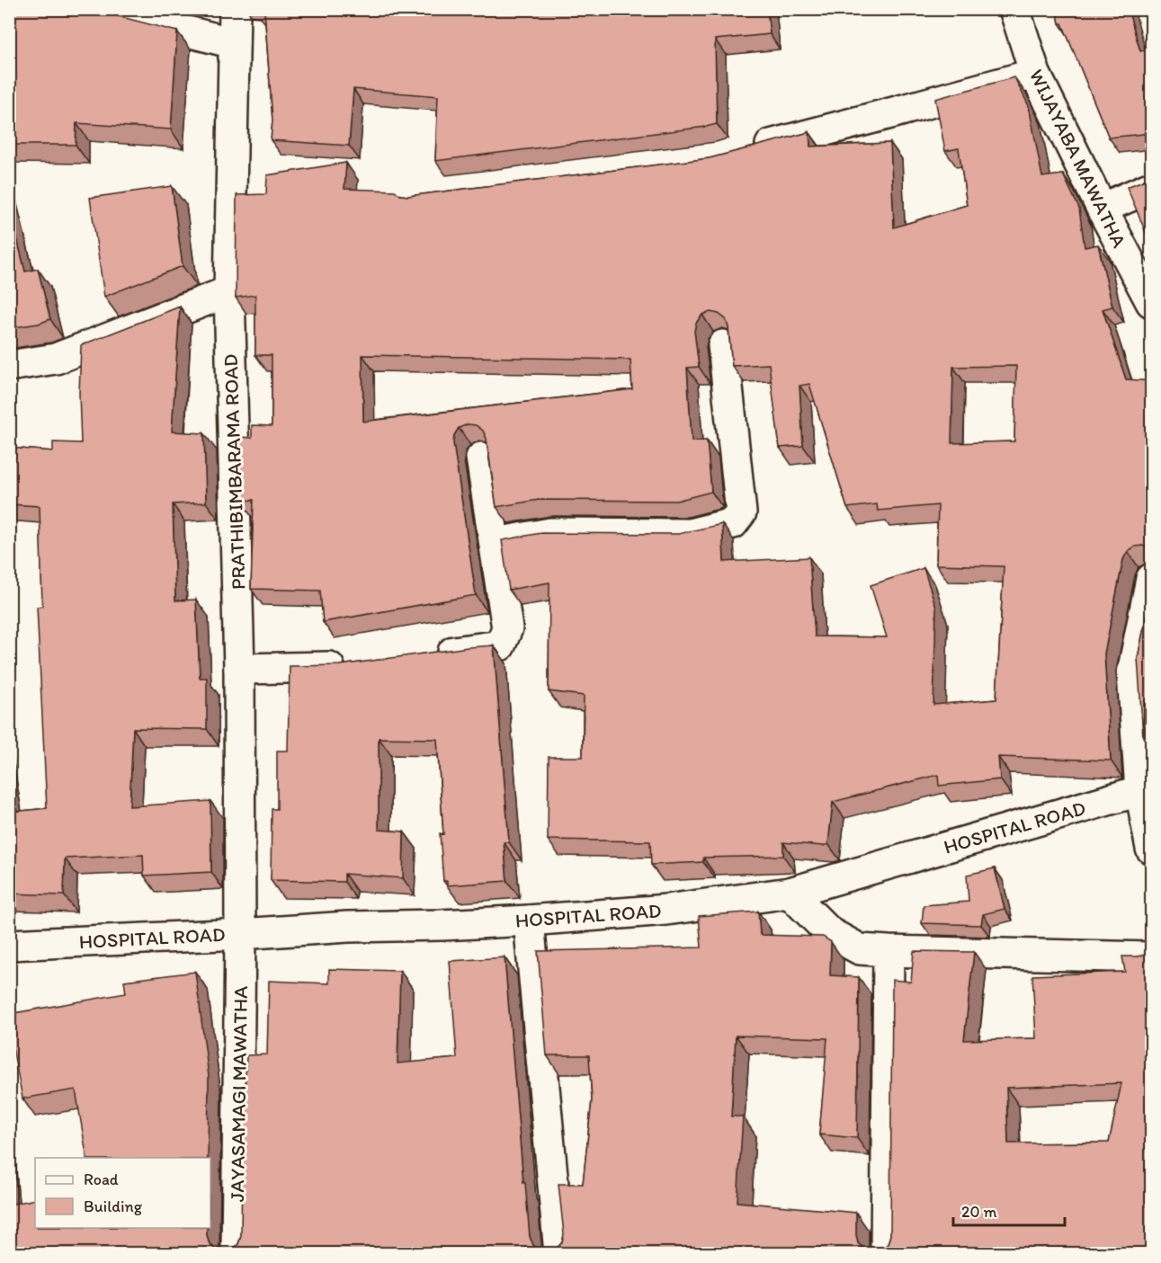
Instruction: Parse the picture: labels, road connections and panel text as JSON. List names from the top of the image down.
{
  "streets": {
    "street": [
      "WIJAYABA MAWATHA",
      "PRATHIBIMBARAMA ROAD",
      "HOSPITAL ROAD",
      "JAYASAMAGI MAWATHA"
    ]
  },
  "crossings": [
    ["PRATHIBIMBARAMA ROAD", "HOSPITAL ROAD"],
    ["PRATHIBIMBARAMA ROAD", "JAYASAMAGI MAWATHA"],
    ["HOSPITAL ROAD", "JAYASAMAGI MAWATHA"]
  ],
  "legend": ["Road", "Building"],
  "scale_bar": "20 m"
}
